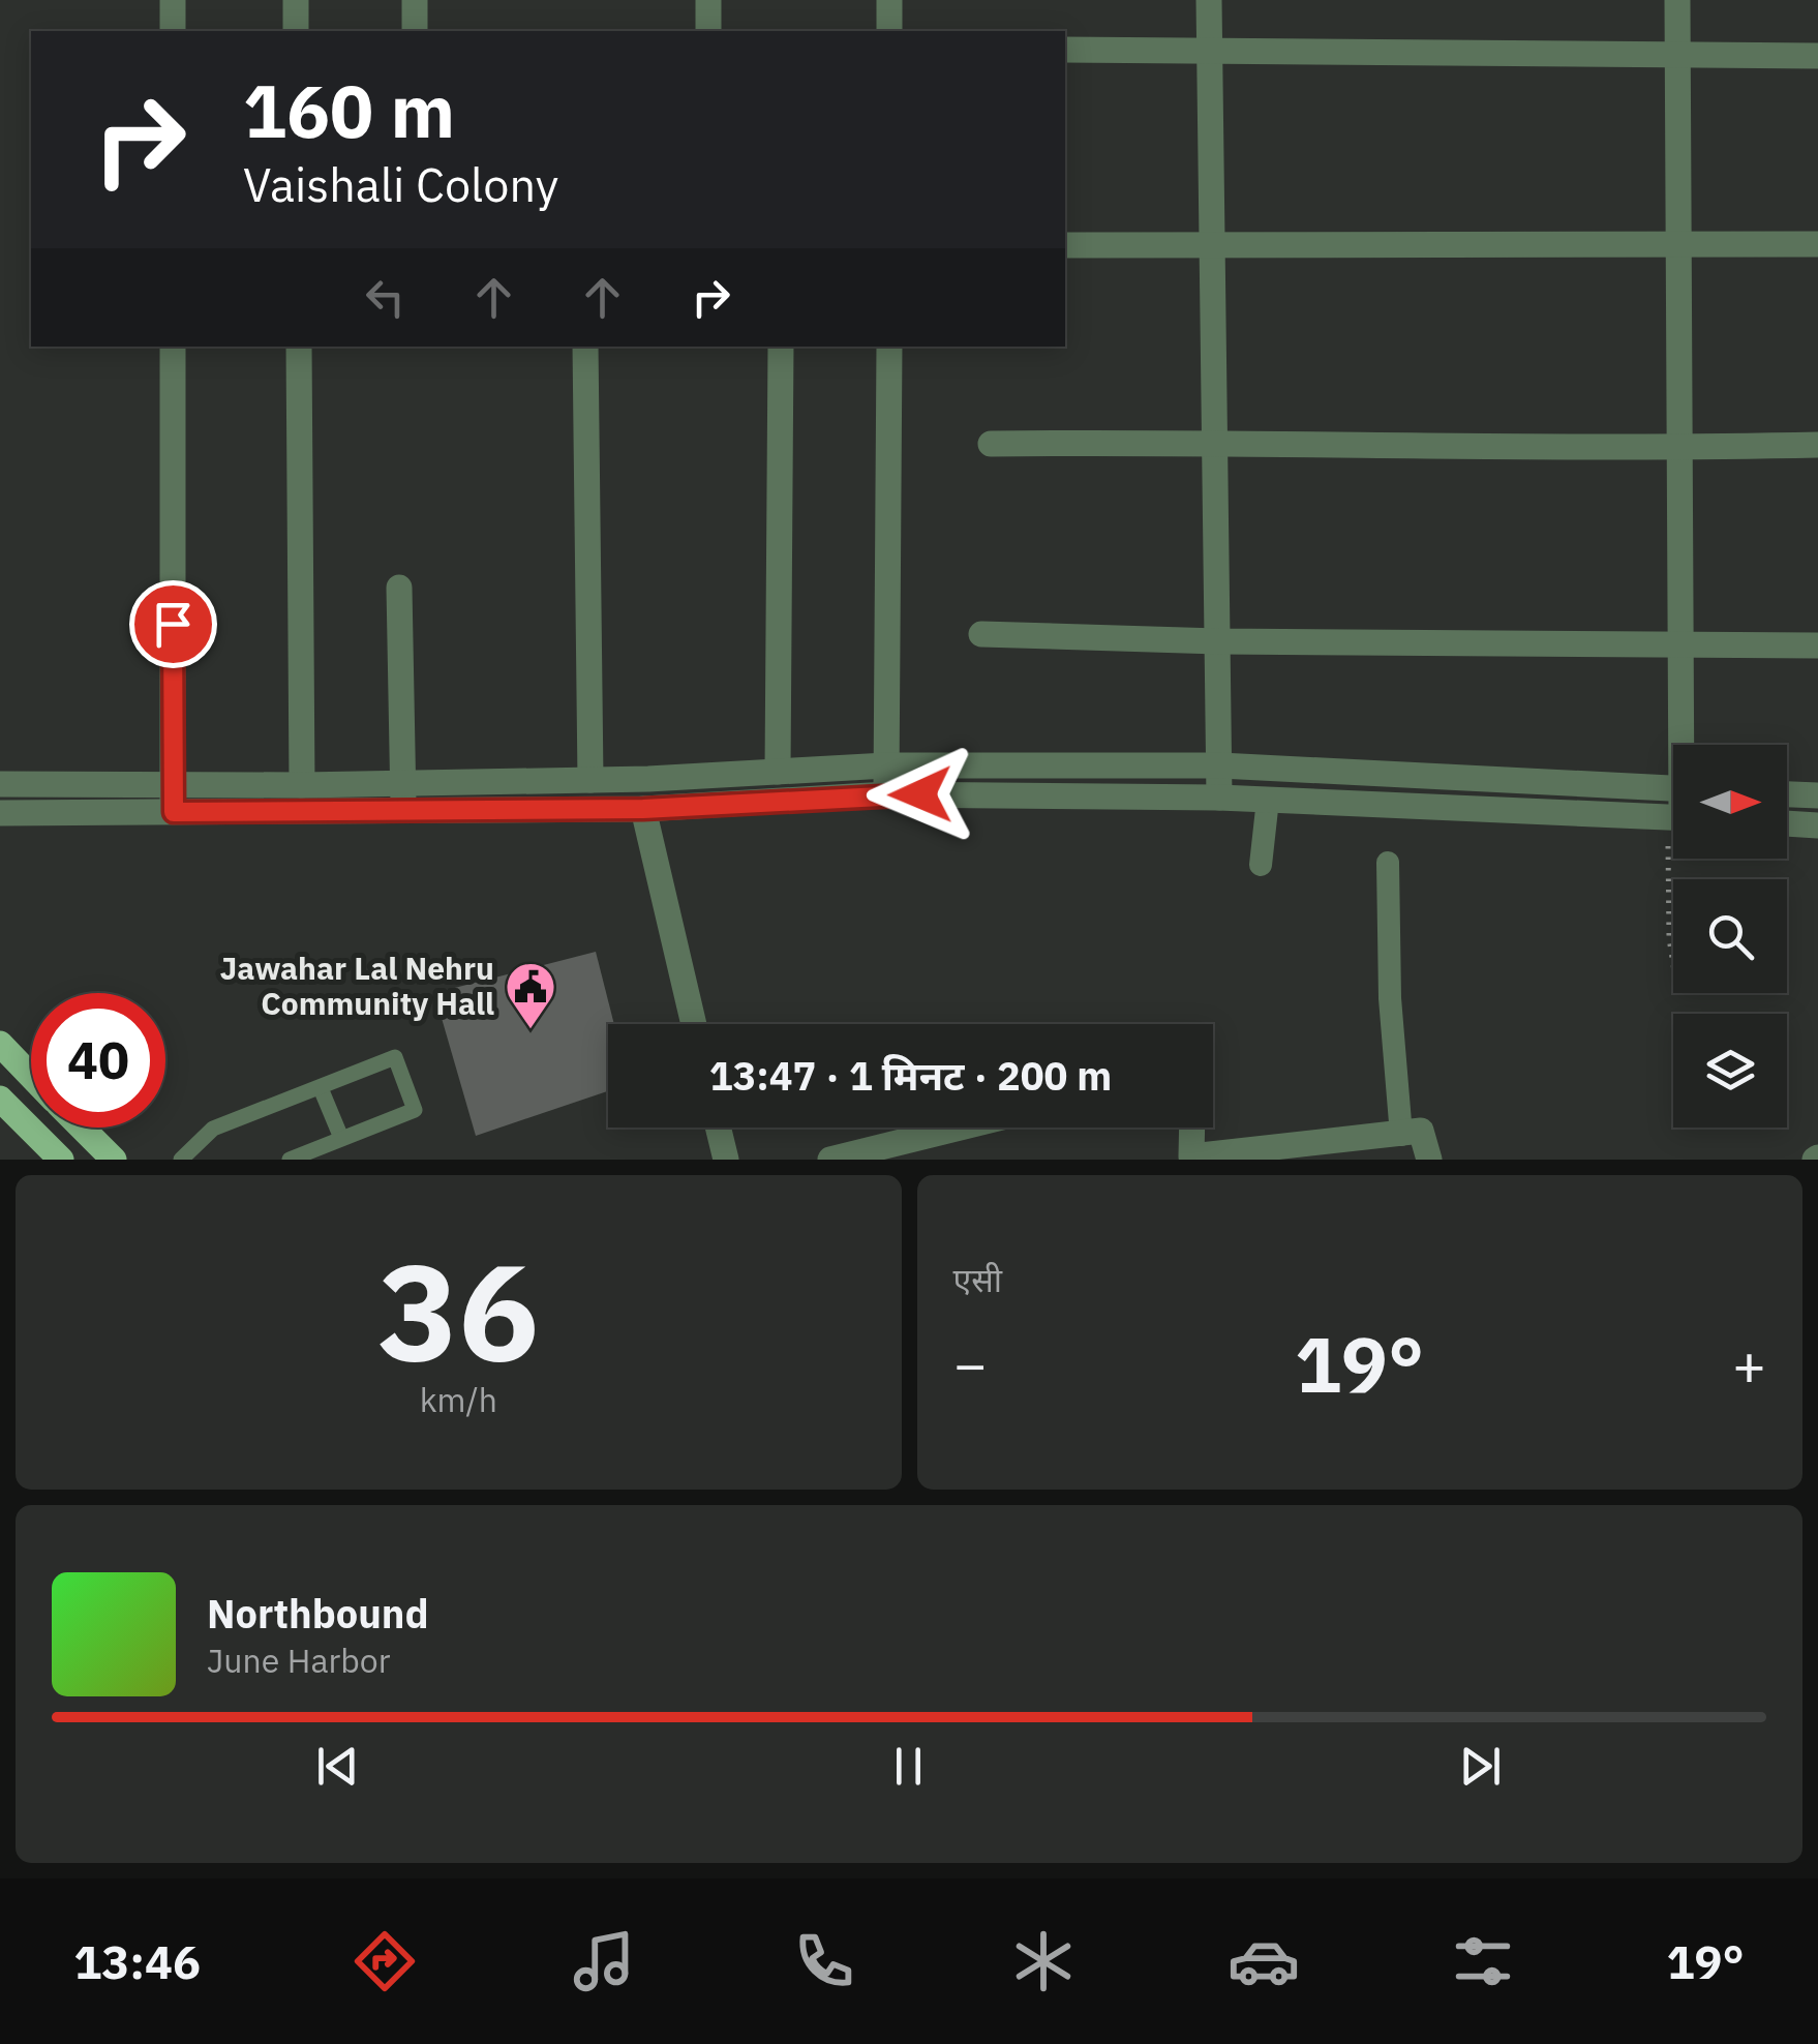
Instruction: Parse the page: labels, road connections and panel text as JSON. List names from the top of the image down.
{
  "places": {
    "public building": ["Jawahar Lal Nehru Community Hall"]
  },
  "north": "right",
  "page": {
    "turn": ["160 m", "Vaishali Colony"],
    "limit": "40",
    "trip": "13:47 · 1 मिनट · 200 m",
    "tile": [
      ["36", "km/h"],
      "एसी"
    ],
    "heat": ["−", "19°", "+"],
    "song": ["Northbound", "June Harbor"],
    "tabs": ["13:46", "19°"]
  }
}
